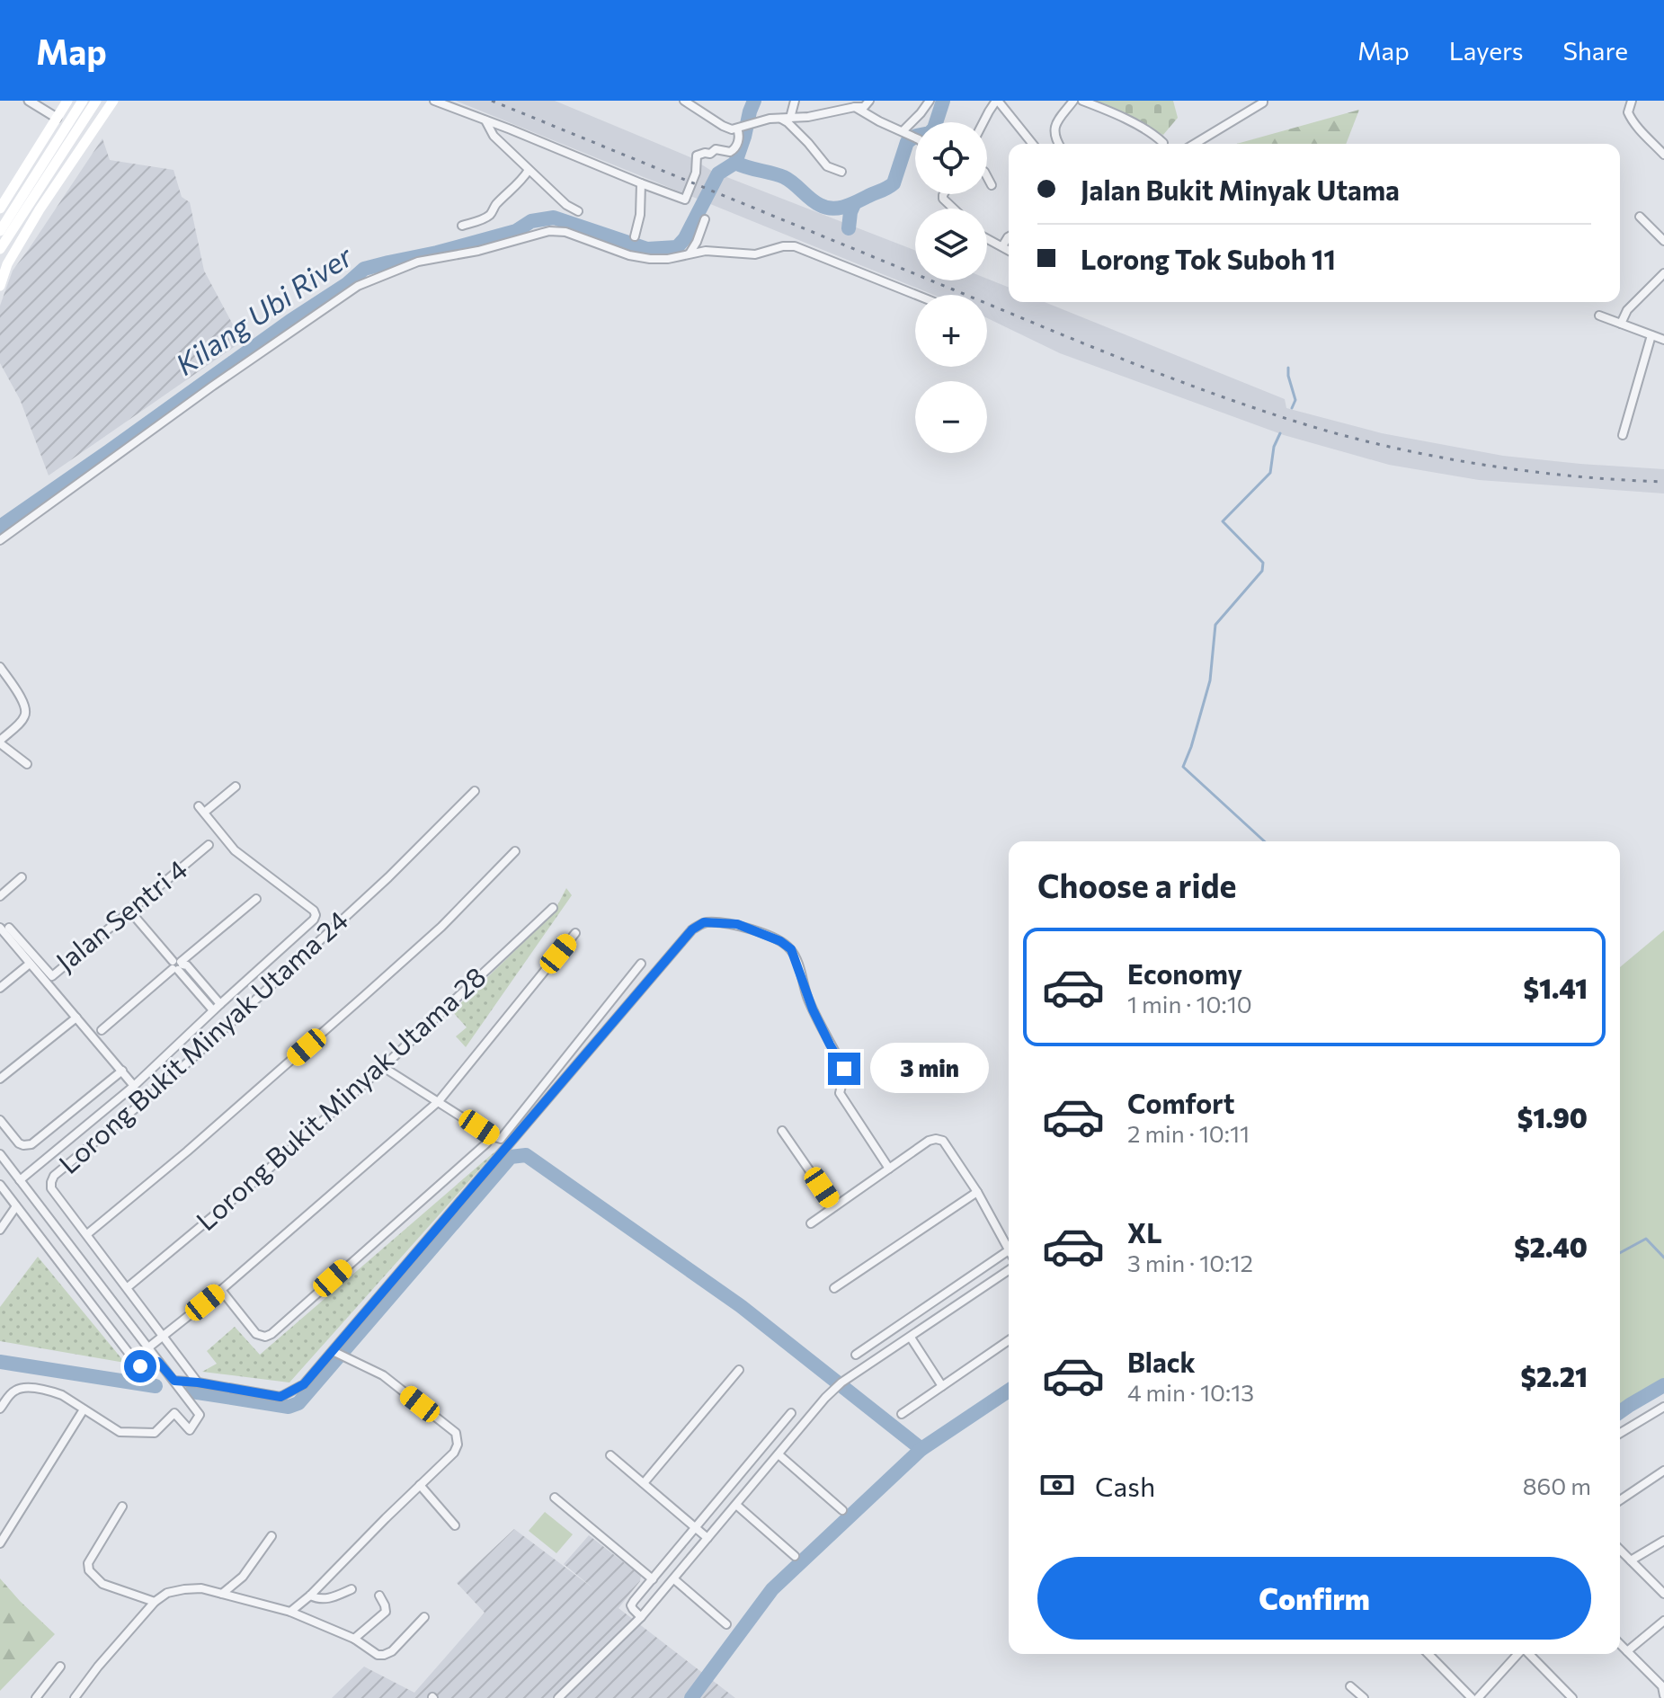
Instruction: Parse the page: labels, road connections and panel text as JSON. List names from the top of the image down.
{
  "streets": {
    "street": ["Jalan Sentri 4", "Lorong Bukit Minyak Utama 24", "Lorong Bukit Minyak Utama 28"]
  },
  "crossings": [
    ["Lorong Bukit Minyak Utama 24", "Lorong Bukit Minyak Utama 28"]
  ],
  "water": ["Kilang Ubi River"],
  "page": {
    "header": "Map",
    "nav": ["Map", "Layers", "Share"],
    "map_buttons": ["+", "−"],
    "banner": ["Jalan Bukit Minyak Utama", "Lorong Tok Suboh 11"],
    "heading": "Choose a ride",
    "list": [
      {
        "name": "Economy",
        "note": "1 min · 10:10",
        "value": "$1.41"
      },
      {
        "name": "Comfort",
        "note": "2 min · 10:11",
        "value": "$1.90"
      },
      {
        "name": "XL",
        "note": "3 min · 10:12",
        "value": "$2.40"
      },
      {
        "name": "Black",
        "note": "4 min · 10:13",
        "value": "$2.21"
      }
    ],
    "bubble": "3 min",
    "pay": ["Cash", "860 m"],
    "buttons": "Confirm"
  }
}
